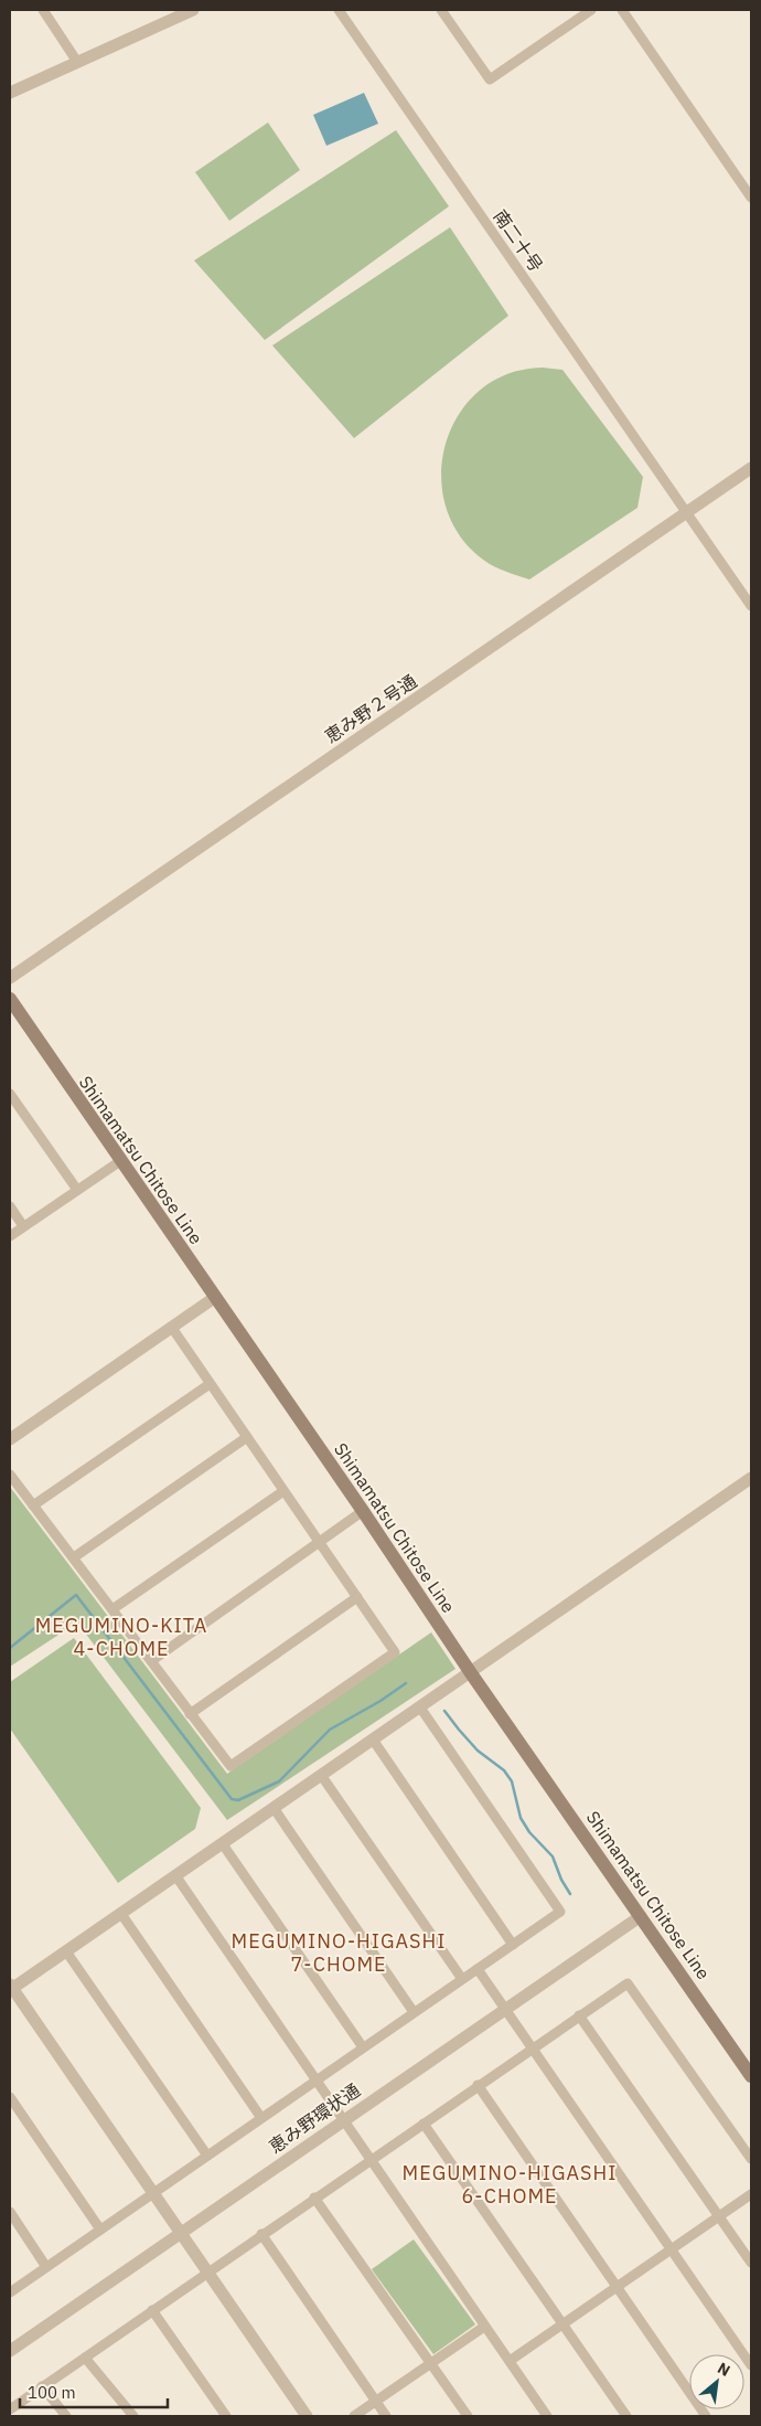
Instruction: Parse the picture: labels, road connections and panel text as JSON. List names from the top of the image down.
{
  "streets": {
    "main road": ["Shimamatsu Chitose Line"],
    "street": ["南二十号", "恵み野２号通", "恵み野環状通"]
  },
  "crossings": [
    ["南二十号", "恵み野２号通"],
    ["Shimamatsu Chitose Line", "恵み野環状通"]
  ],
  "districts": ["MEGUMINO-KITA 4-CHOME", "MEGUMINO-HIGASHI 7-CHOME", "MEGUMINO-HIGASHI 6-CHOME"],
  "scale_bar": "100 m",
  "north": "top right"
}
